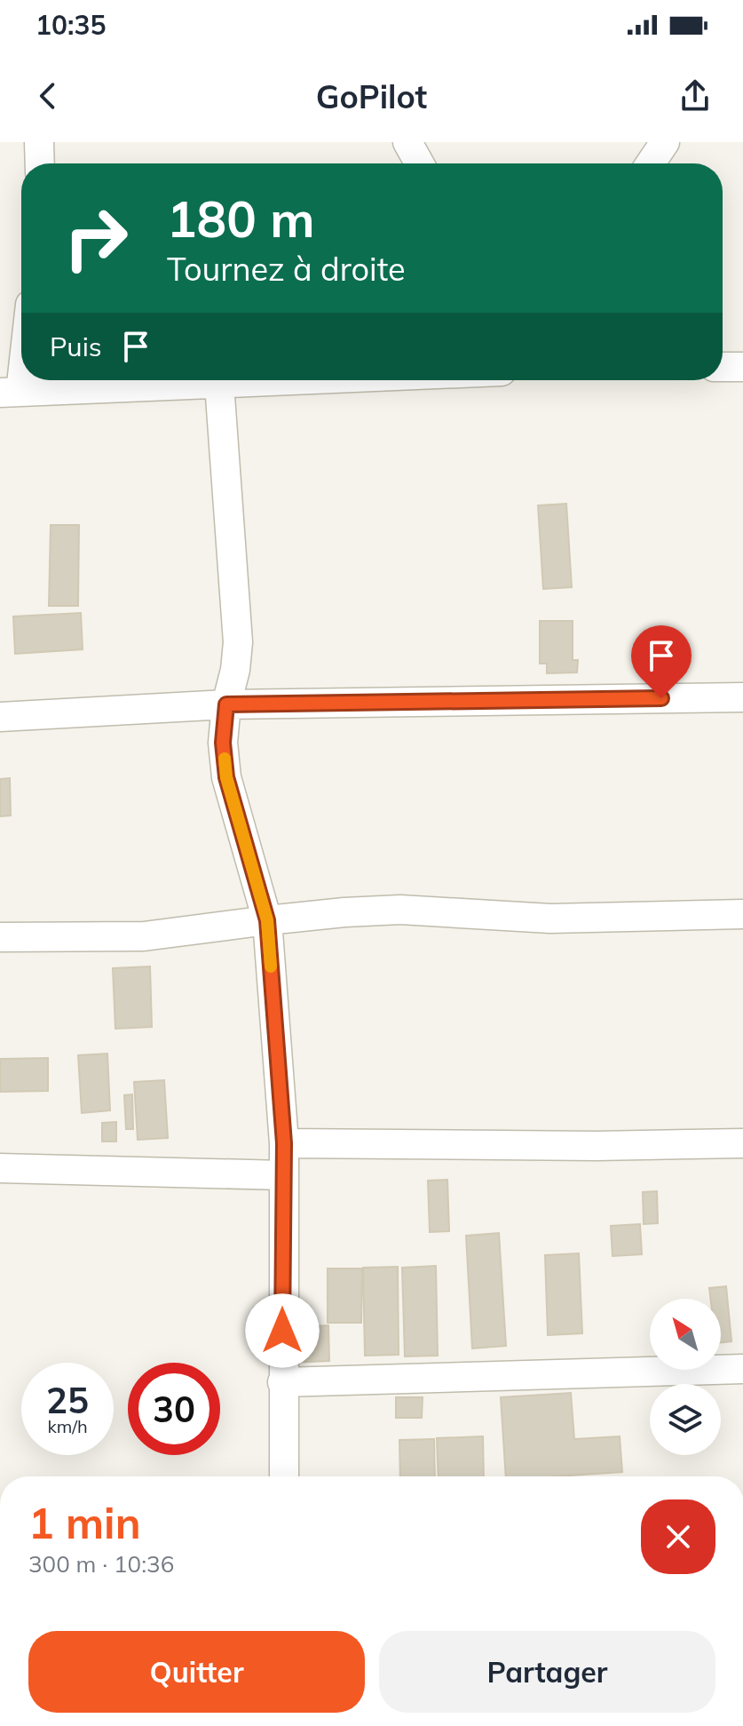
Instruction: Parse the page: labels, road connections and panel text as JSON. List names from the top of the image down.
{
  "north": "top left",
  "page": {
    "status": "10:35",
    "header": "GoPilot",
    "turn": ["180 m", "Tournez à droite"],
    "then": "Puis",
    "speed": "25 km/h",
    "limit": "30",
    "heading": ["1 min", "300 m · 10:36"],
    "buttons": ["Quitter", "Partager"]
  }
}
